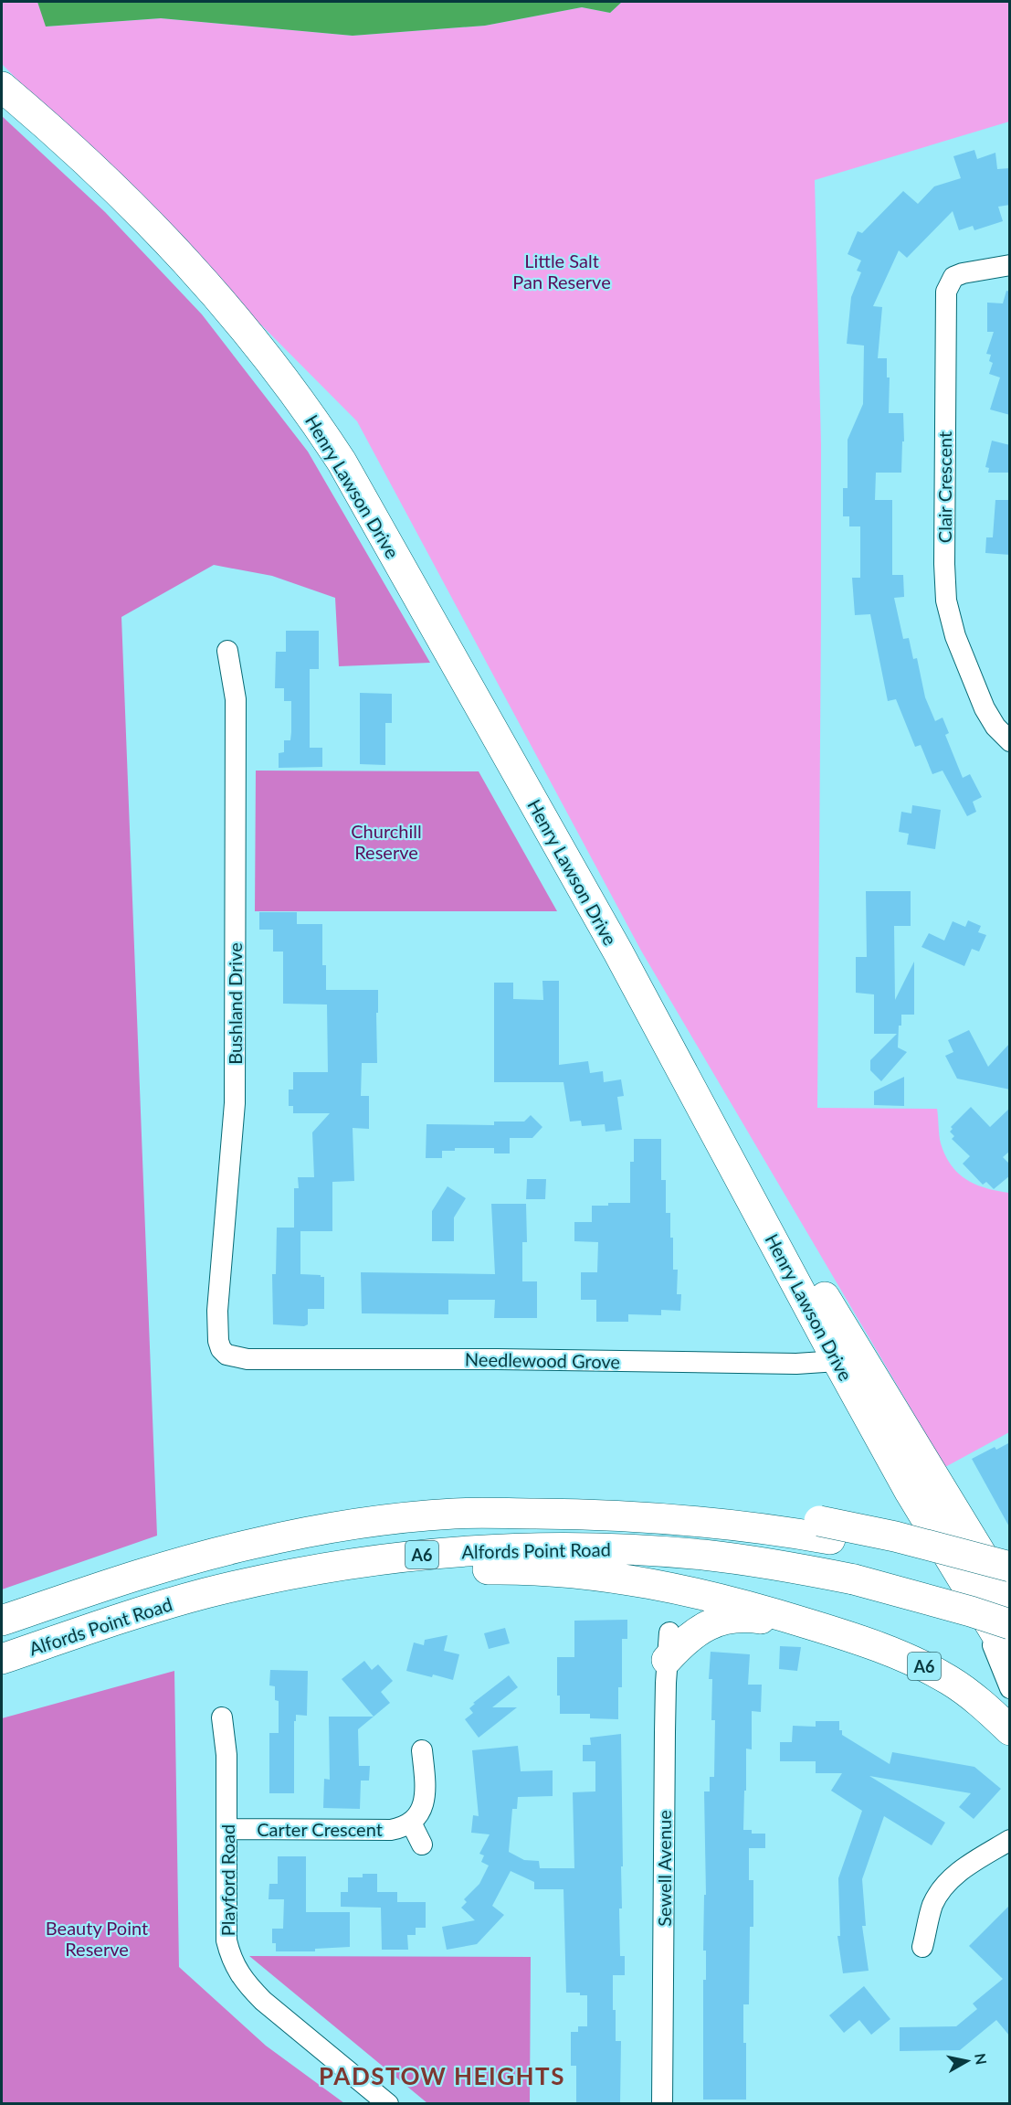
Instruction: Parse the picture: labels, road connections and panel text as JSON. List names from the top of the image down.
{
  "streets": {
    "main road": ["Henry Lawson Drive", "Alfords Point Road", "A6"],
    "street": [
      "Clair Crescent",
      "Bushland Drive",
      "Needlewood Grove",
      "Carter Crescent",
      "Sewell Avenue",
      "Playford Road"
    ]
  },
  "crossings": [
    ["Henry Lawson Drive", "Needlewood Grove"],
    ["Bushland Drive", "Needlewood Grove"],
    ["Alfords Point Road", "A6"],
    ["Carter Crescent", "Playford Road"]
  ],
  "districts": ["PADSTOW HEIGHTS"],
  "parks": ["Little Salt Pan Reserve", "Churchill Reserve", "Beauty Point Reserve"],
  "north": "right"
}
